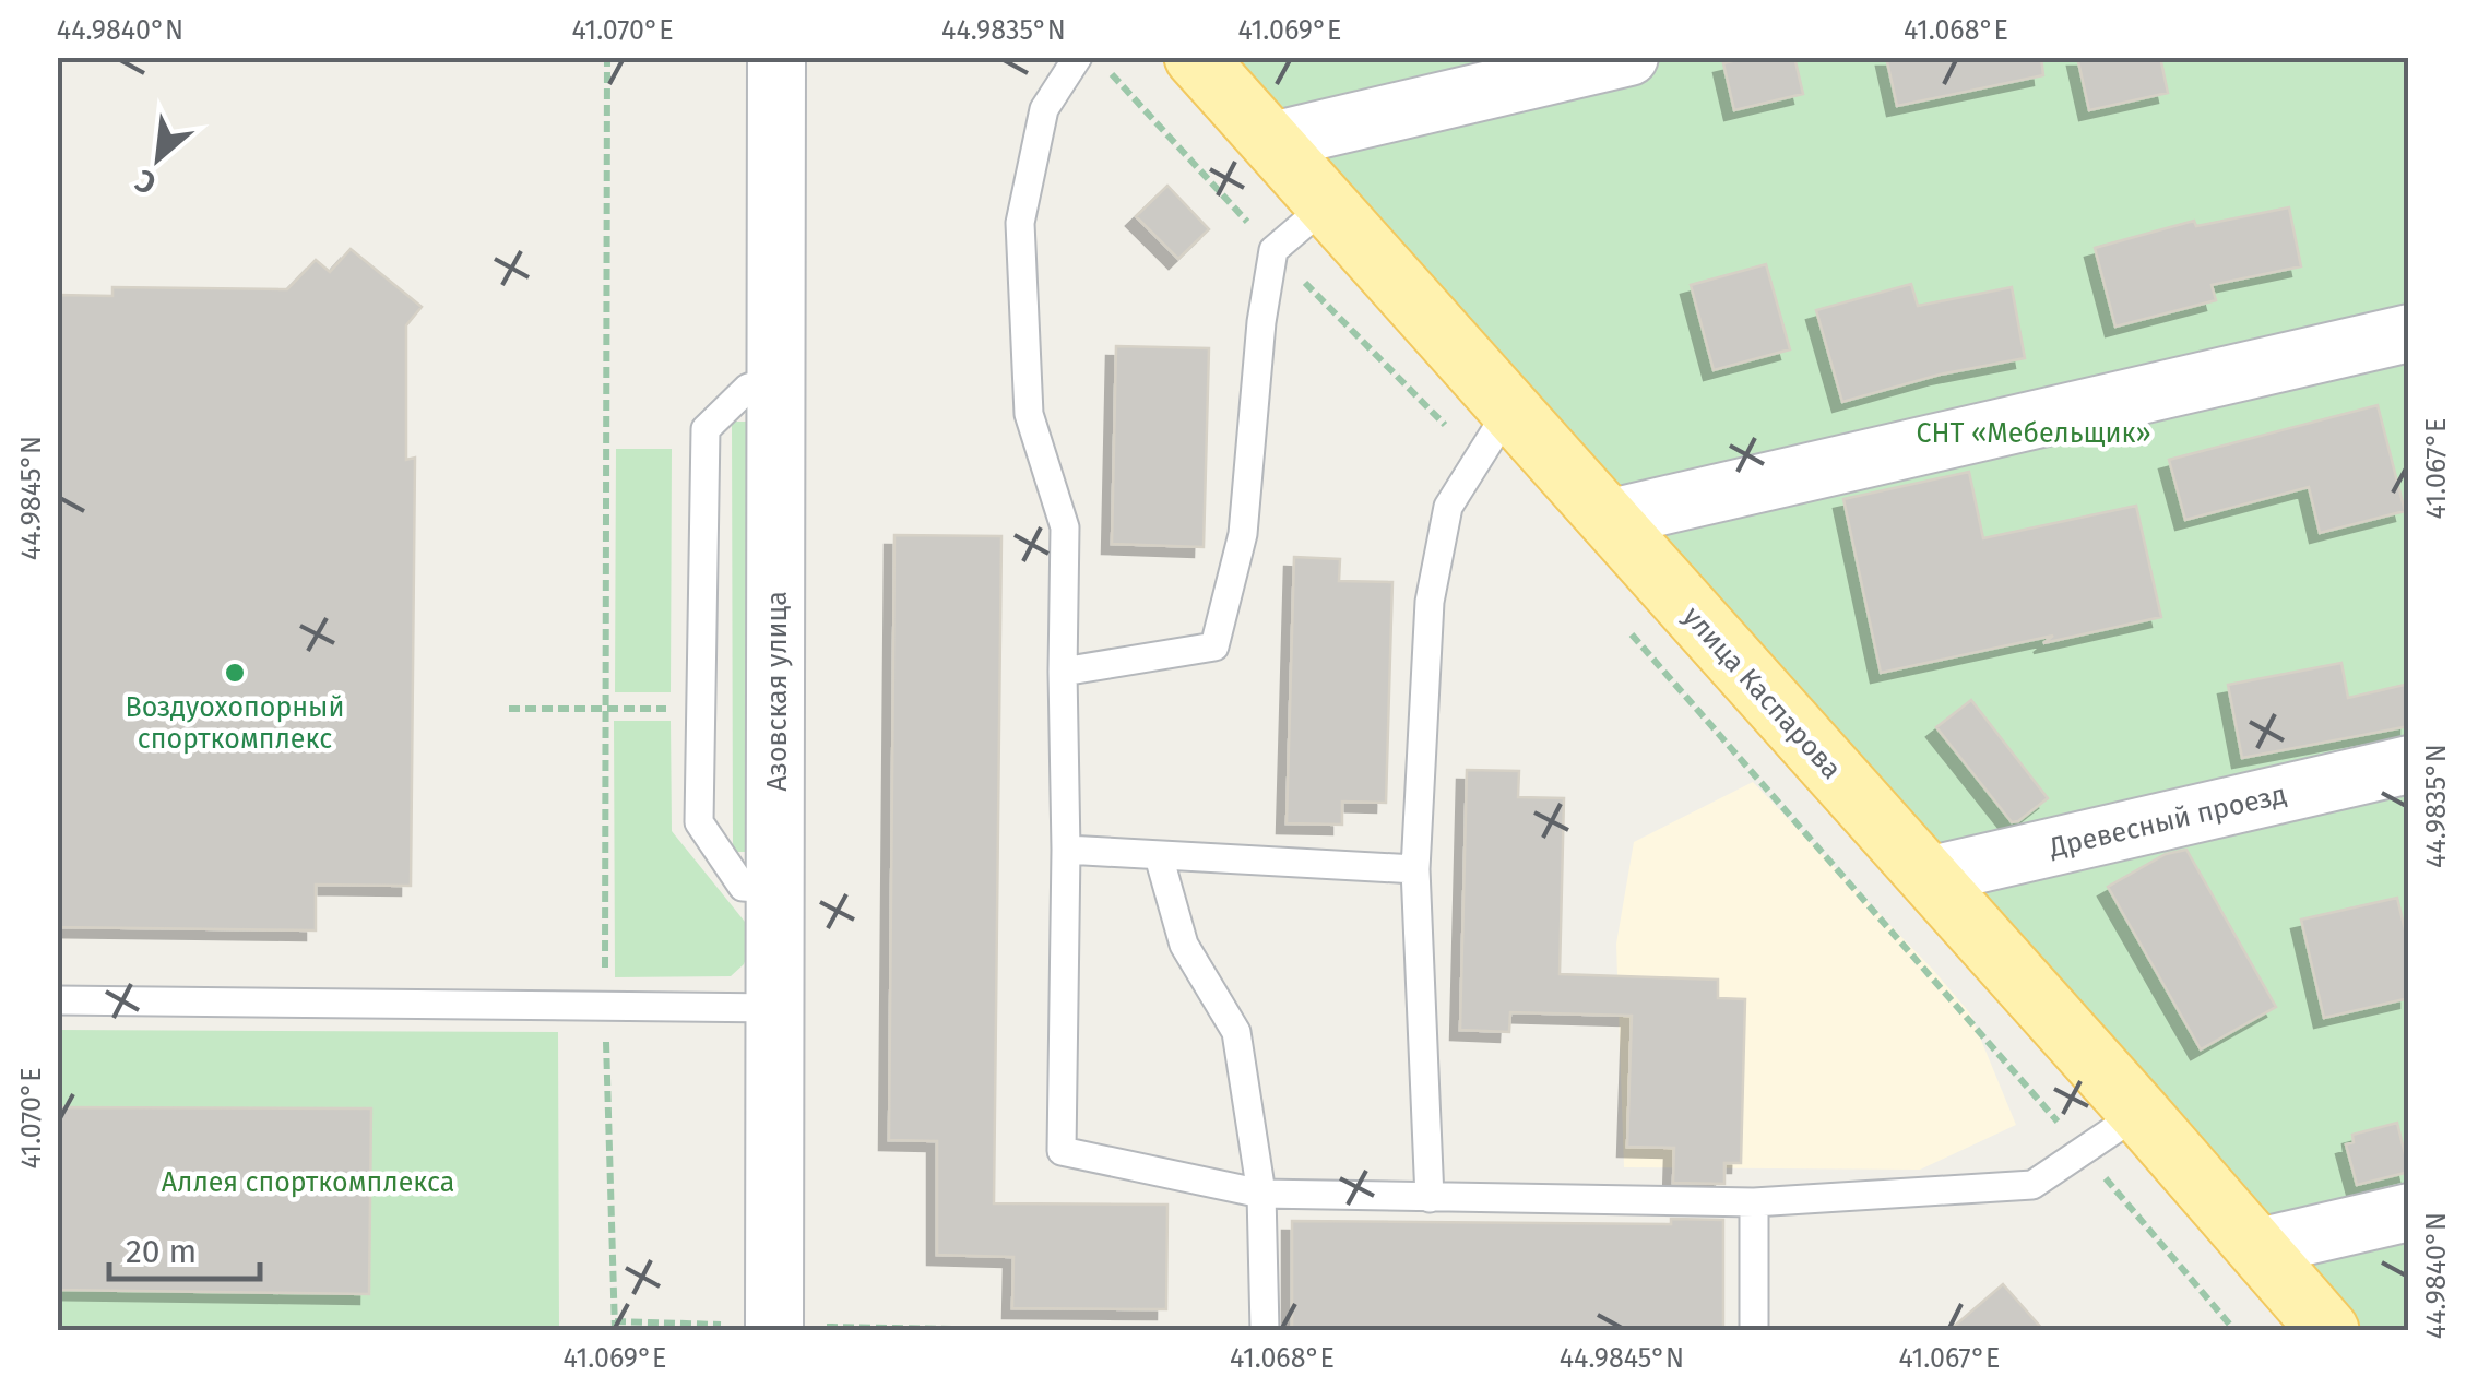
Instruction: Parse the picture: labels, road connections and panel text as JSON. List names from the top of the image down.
{
  "streets": {
    "main road": ["улица Каспарова"],
    "street": ["Азовская улица", "Древесный проезд"]
  },
  "crossings": [
    ["улица Каспарова", "Древесный проезд"]
  ],
  "parks": ["СНТ «Мебельщик»", "Аллея спорткомплекса"],
  "places": ["Воздуохопорный спорткомплекс"],
  "scale_bar": "20 m",
  "north": "bottom left",
  "coordinates": [
    "44.9840°N",
    "41.070°E",
    "44.9835°N",
    "41.069°E",
    "41.068°E",
    "41.067°E",
    "44.9845°N"
  ]
}
